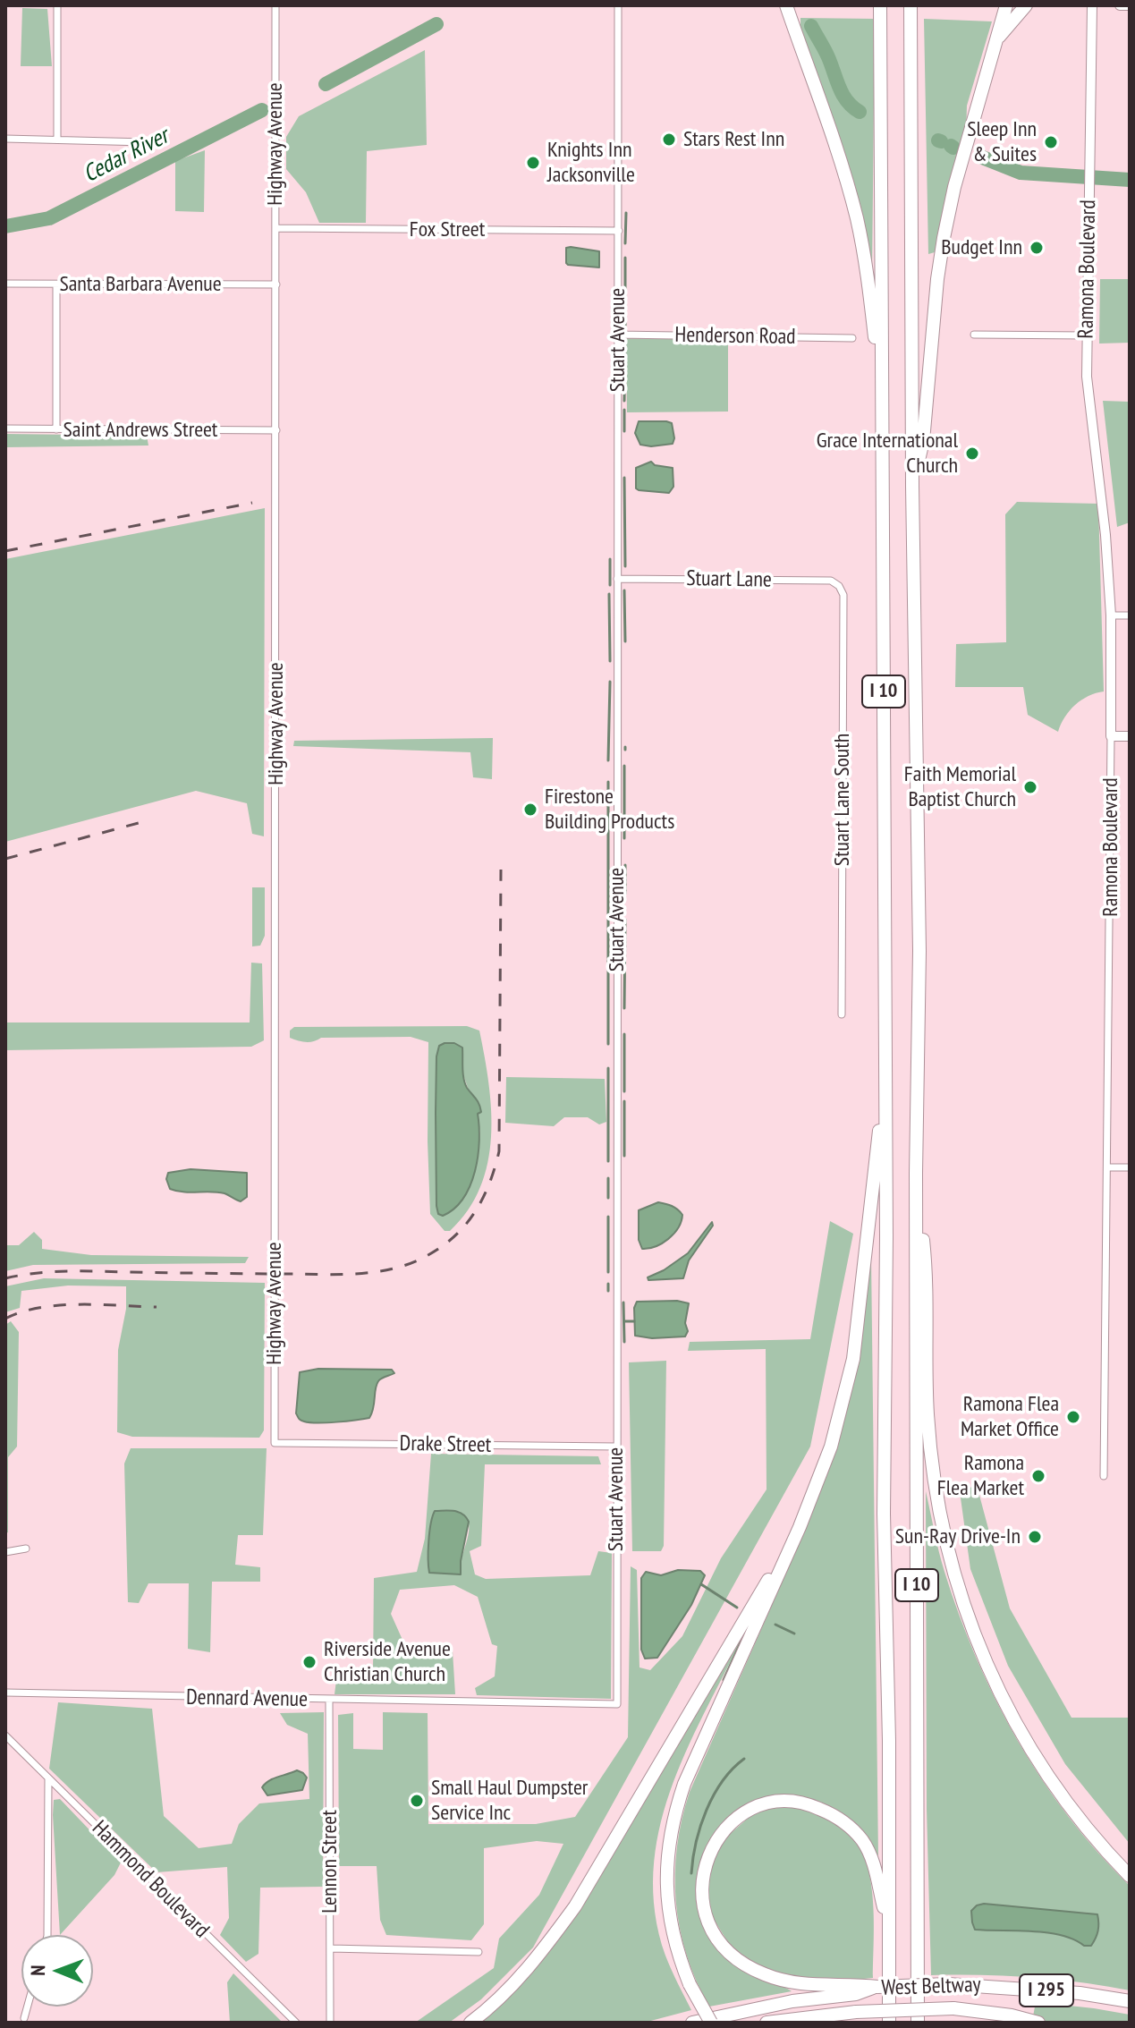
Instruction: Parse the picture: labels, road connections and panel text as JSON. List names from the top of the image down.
{
  "streets": {
    "highway": ["I 10", "West Beltway", "I 295"],
    "street": [
      "Highway Avenue",
      "Fox Street",
      "Ramona Boulevard",
      "Santa Barbara Avenue",
      "Henderson Road",
      "Stuart Avenue",
      "Saint Andrews Street",
      "Stuart Lane",
      "Stuart Lane South",
      "Drake Street",
      "Dennard Avenue",
      "Lennon Street",
      "Hammond Boulevard"
    ]
  },
  "crossings": [
    ["Highway Avenue", "Fox Street"],
    ["Highway Avenue", "Santa Barbara Avenue"],
    ["Highway Avenue", "Saint Andrews Street"],
    ["Highway Avenue", "Drake Street"],
    ["Fox Street", "Stuart Avenue"],
    ["Henderson Road", "Stuart Avenue"],
    ["Stuart Avenue", "Stuart Lane"],
    ["Stuart Avenue", "Drake Street"],
    ["Stuart Avenue", "Dennard Avenue"],
    ["Stuart Lane", "Stuart Lane South"],
    ["Dennard Avenue", "Lennon Street"]
  ],
  "water": ["Cedar River"],
  "places": [
    "Stars Rest Inn",
    "Sleep Inn & Suites",
    "Knights Inn Jacksonville",
    "Budget Inn",
    "Grace International Church",
    "Faith Memorial Baptist Church",
    "Firestone Building Products",
    "Ramona Flea Market Office",
    "Ramona Flea Market",
    "Sun-Ray Drive-In",
    "Riverside Avenue Christian Church",
    "Small Haul Dumpster Service Inc"
  ],
  "north": "left"
}
